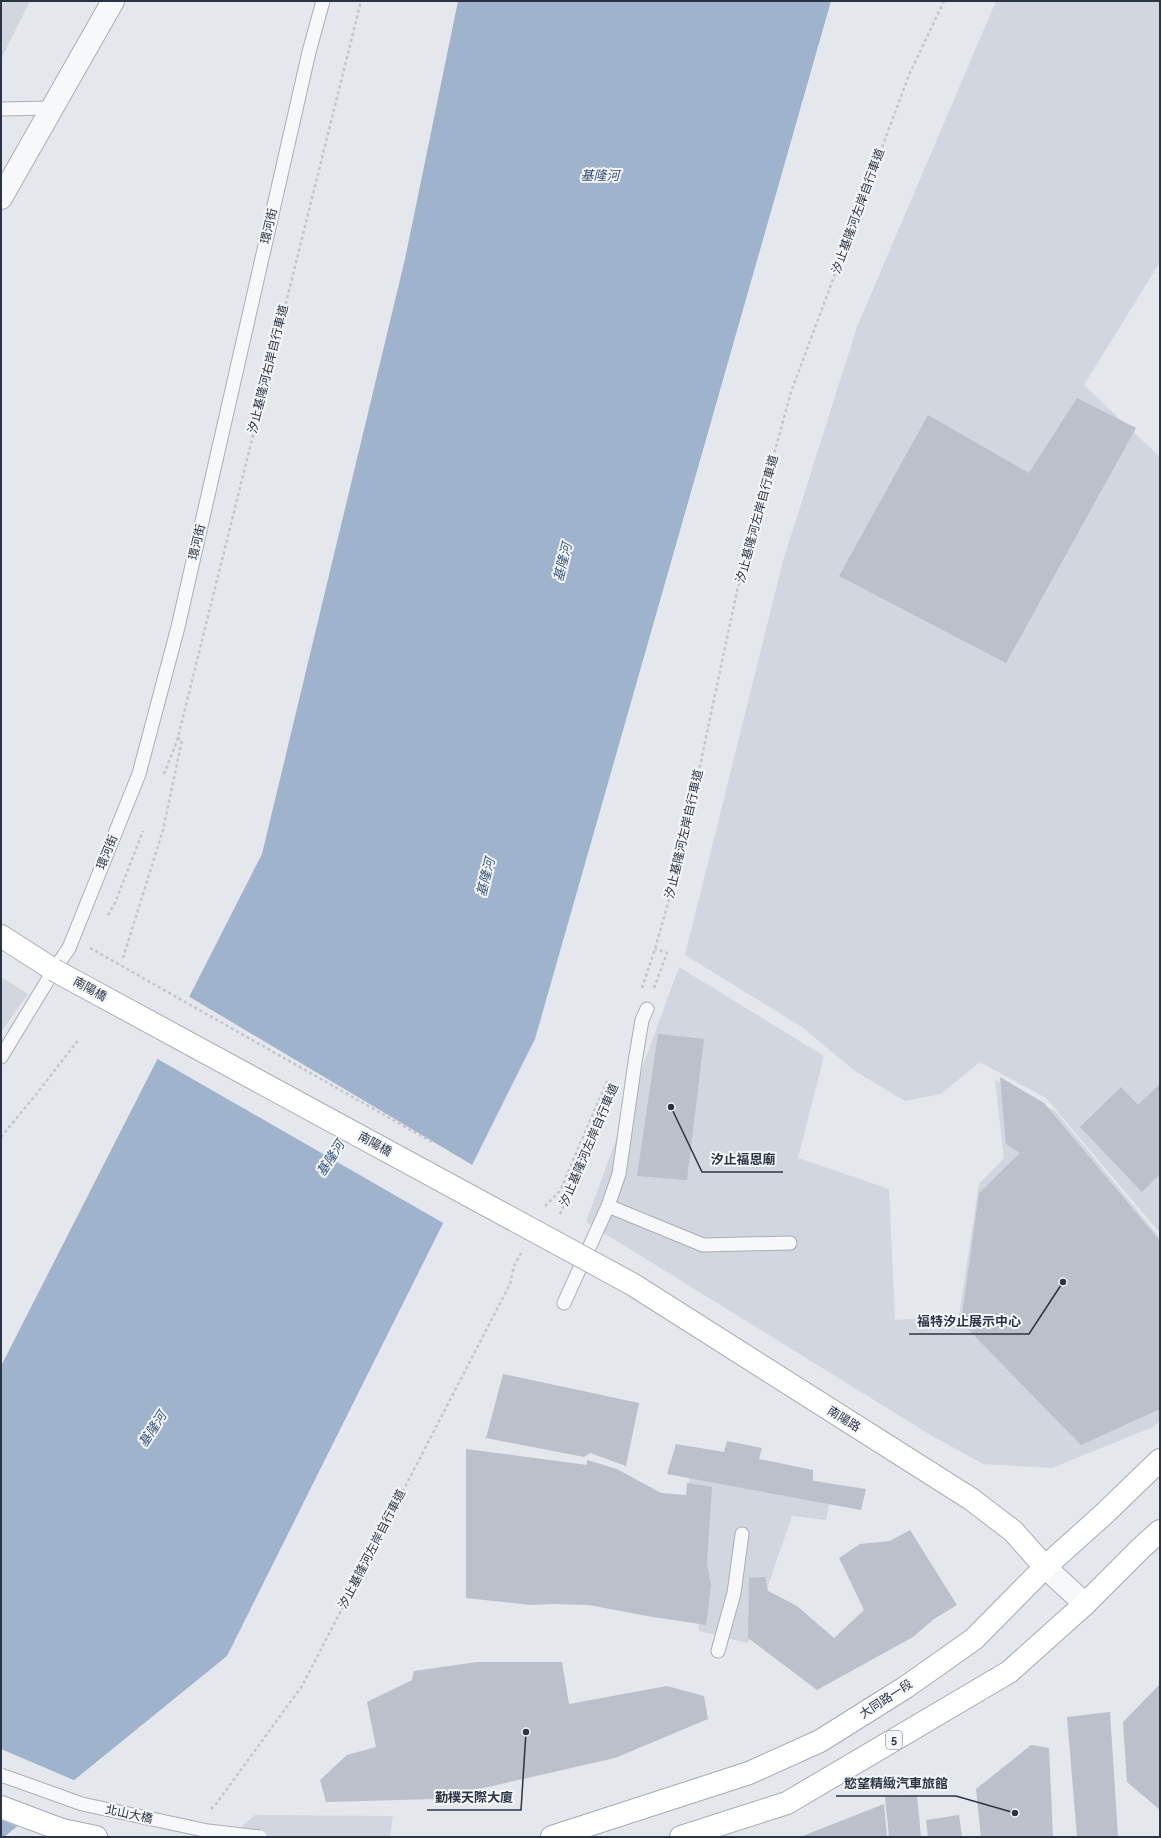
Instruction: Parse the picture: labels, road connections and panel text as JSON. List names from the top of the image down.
{
  "streets": {
    "main road": [
      "南陽橋",
      "南陽路",
      "大同路一段",
      "5"
    ],
    "lane": ["環河街", "北山大橋"],
    "path": ["汐止基隆河左岸自行車道", "汐止基隆河右岸自行車道"]
  },
  "crossings": [
    ["環河街", "南陽橋"],
    ["南陽橋", "南陽路"],
    ["南陽路", "大同路一段"]
  ],
  "water": ["基隆河"],
  "places": [
    "汐止福恩廟",
    "福特汐止展示中心",
    "勤樸天際大廈",
    "慾望精緻汽車旅館"
  ]
}
